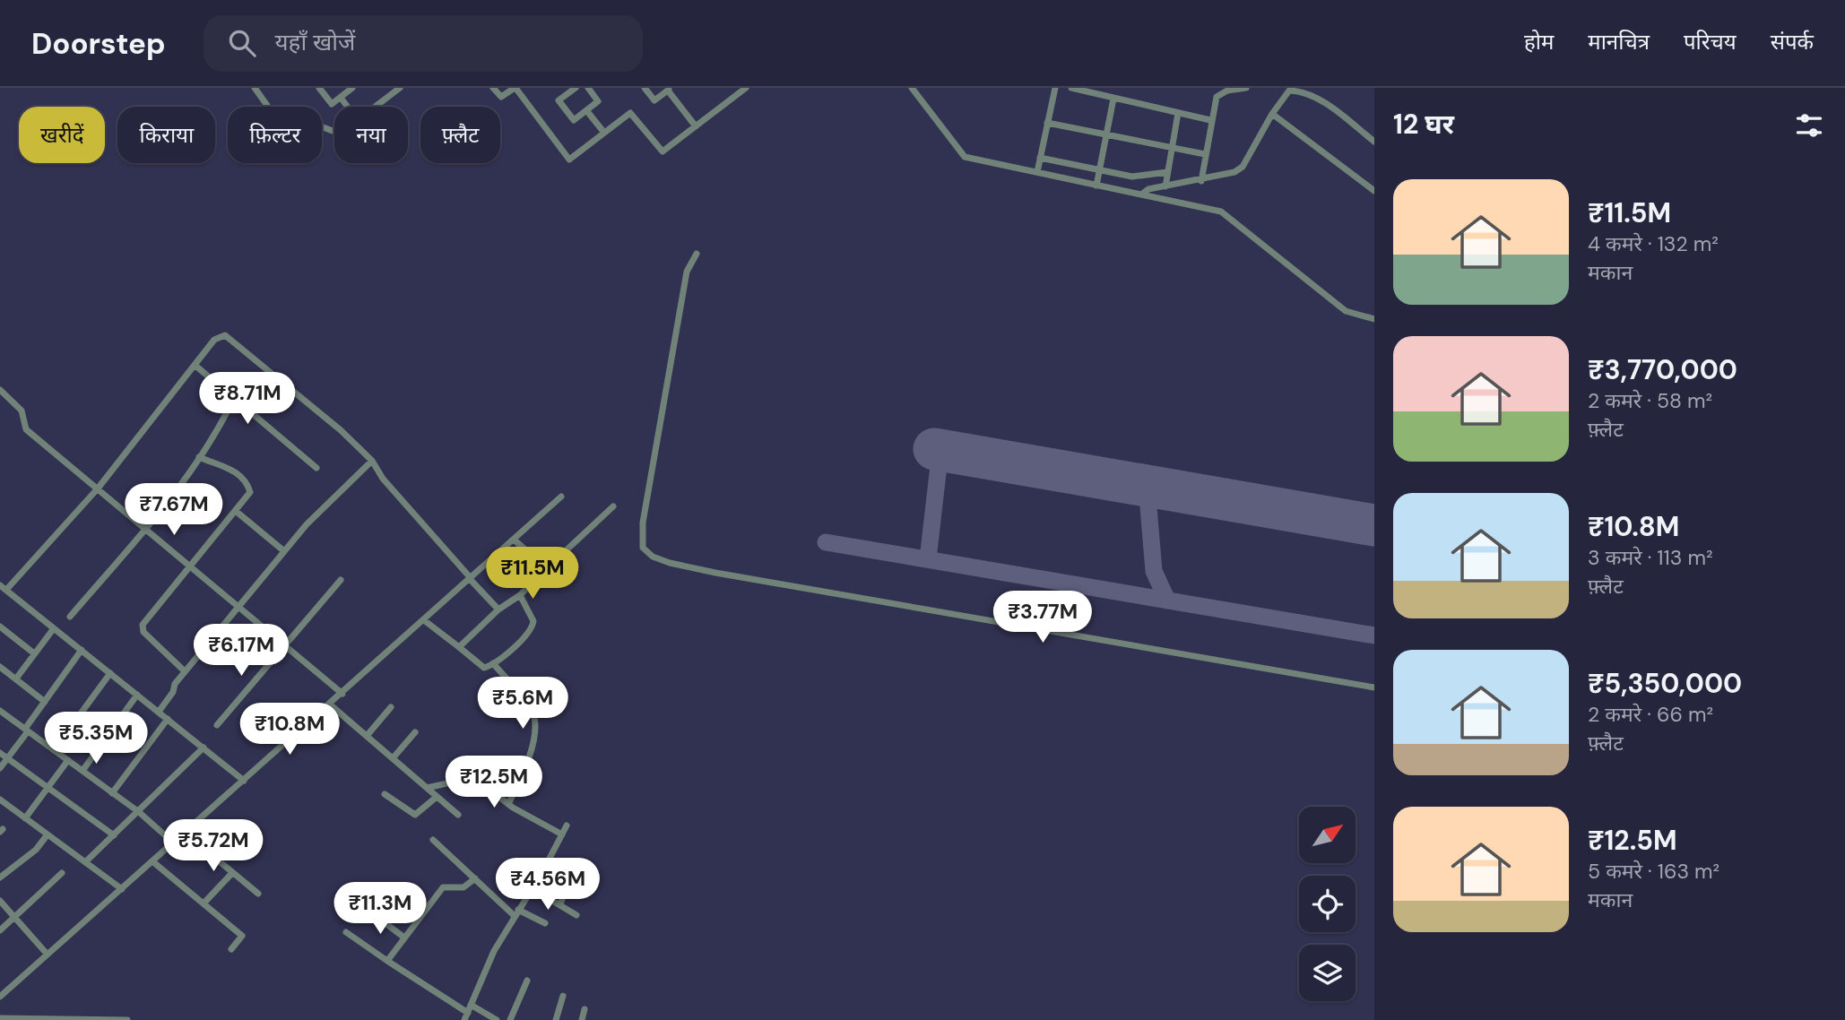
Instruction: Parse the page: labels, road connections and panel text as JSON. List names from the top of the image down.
{
  "north": "top right",
  "page": {
    "header": "Doorstep",
    "search": "यहाँ खोजें",
    "nav": [
      "होम",
      "मानचित्र",
      "परिचय",
      "संपर्क"
    ],
    "heading": "12 घर",
    "chip": [
      "खरीदें",
      "किराया",
      "फ़िल्टर",
      "नया",
      "फ़्लैट"
    ],
    "list": [
      {
        "name": "₹11.5M",
        "note": "4 कमरे · 132 m² · मकान"
      },
      {
        "name": "₹3,770,000",
        "note": "2 कमरे · 58 m² · फ़्लैट"
      },
      {
        "name": "₹10.8M",
        "note": "3 कमरे · 113 m² · फ़्लैट"
      },
      {
        "name": "₹5,350,000",
        "note": "2 कमरे · 66 m² · फ़्लैट"
      },
      {
        "name": "₹12.5M",
        "note": "5 कमरे · 163 m² · मकान"
      }
    ],
    "price": [
      "₹8.71M",
      "₹7.67M",
      "₹11.5M",
      "₹3.77M",
      "₹6.17M",
      "₹5.6M",
      "₹10.8M",
      "₹5.35M",
      "₹12.5M",
      "₹5.72M",
      "₹4.56M",
      "₹11.3M"
    ]
  }
}
